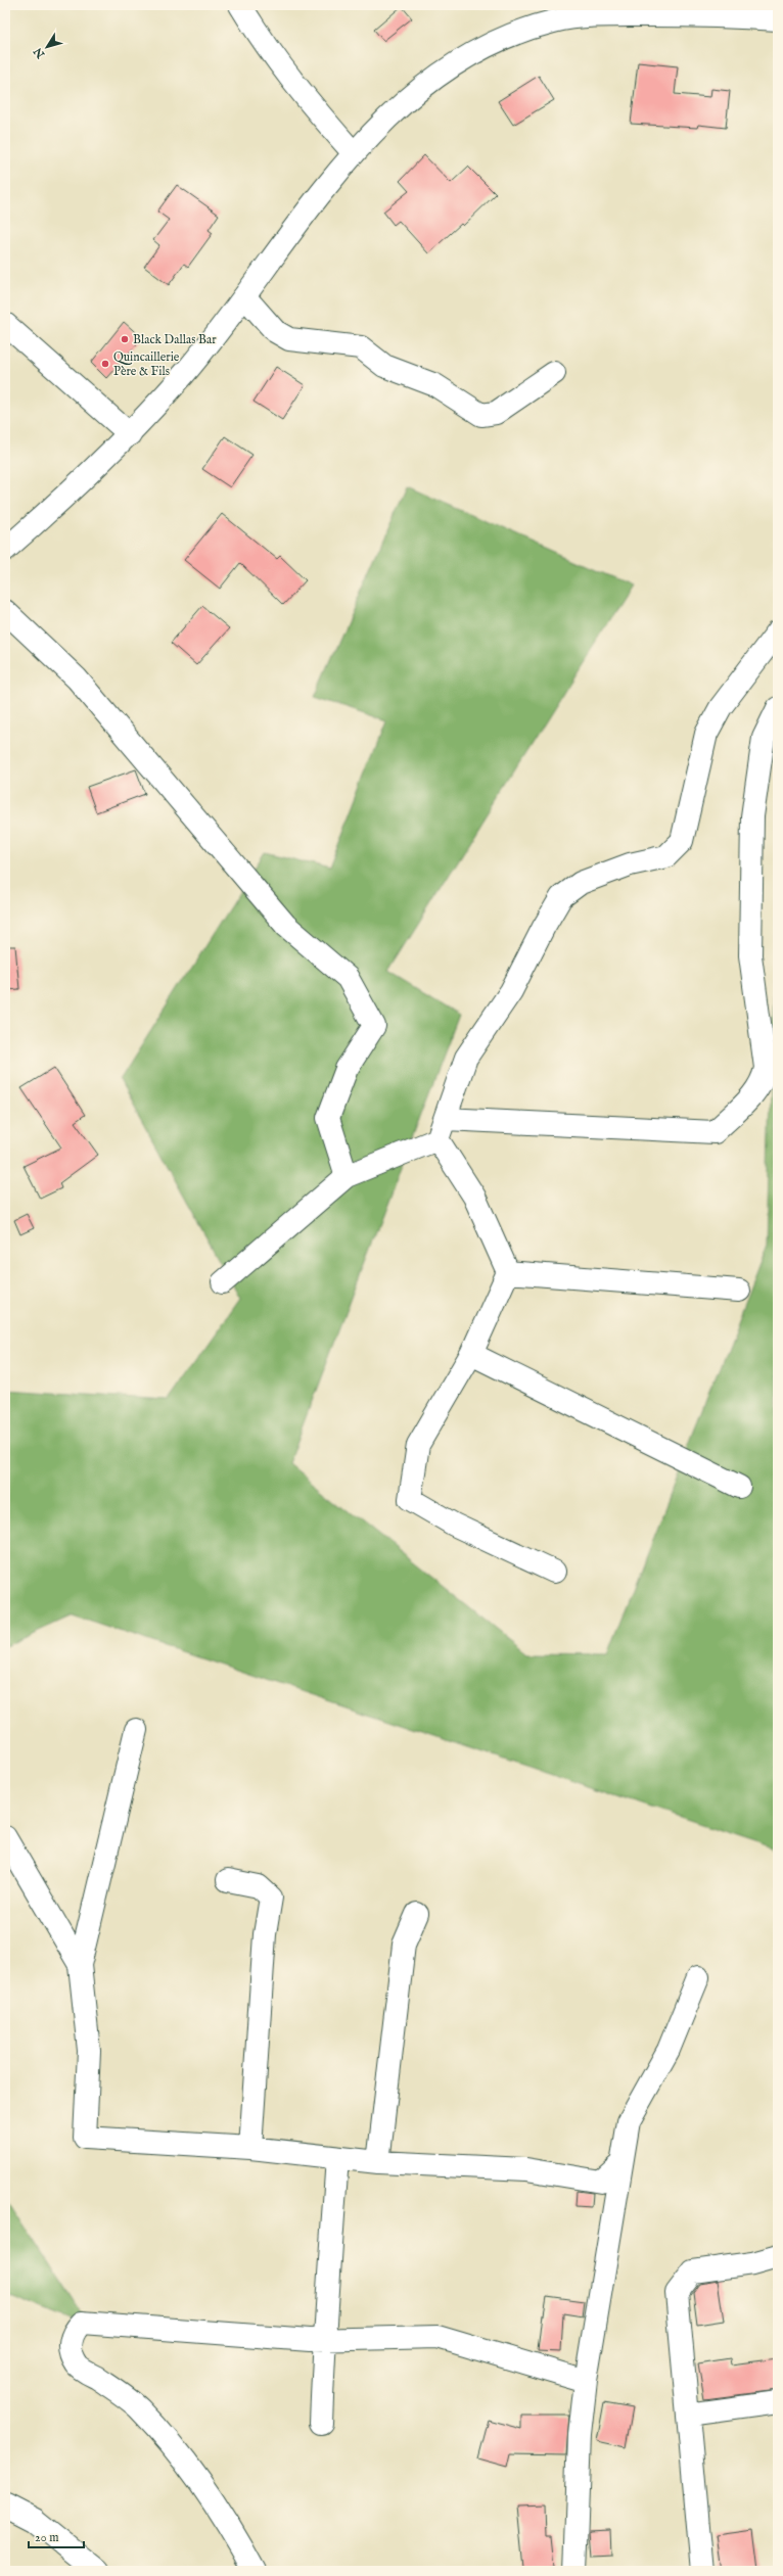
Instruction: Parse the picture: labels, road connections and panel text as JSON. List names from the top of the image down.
{
  "places": ["Black Dallas Bar", "Quincaillerie Père & Fils"],
  "scale_bar": "20 m",
  "north": "bottom left"
}
